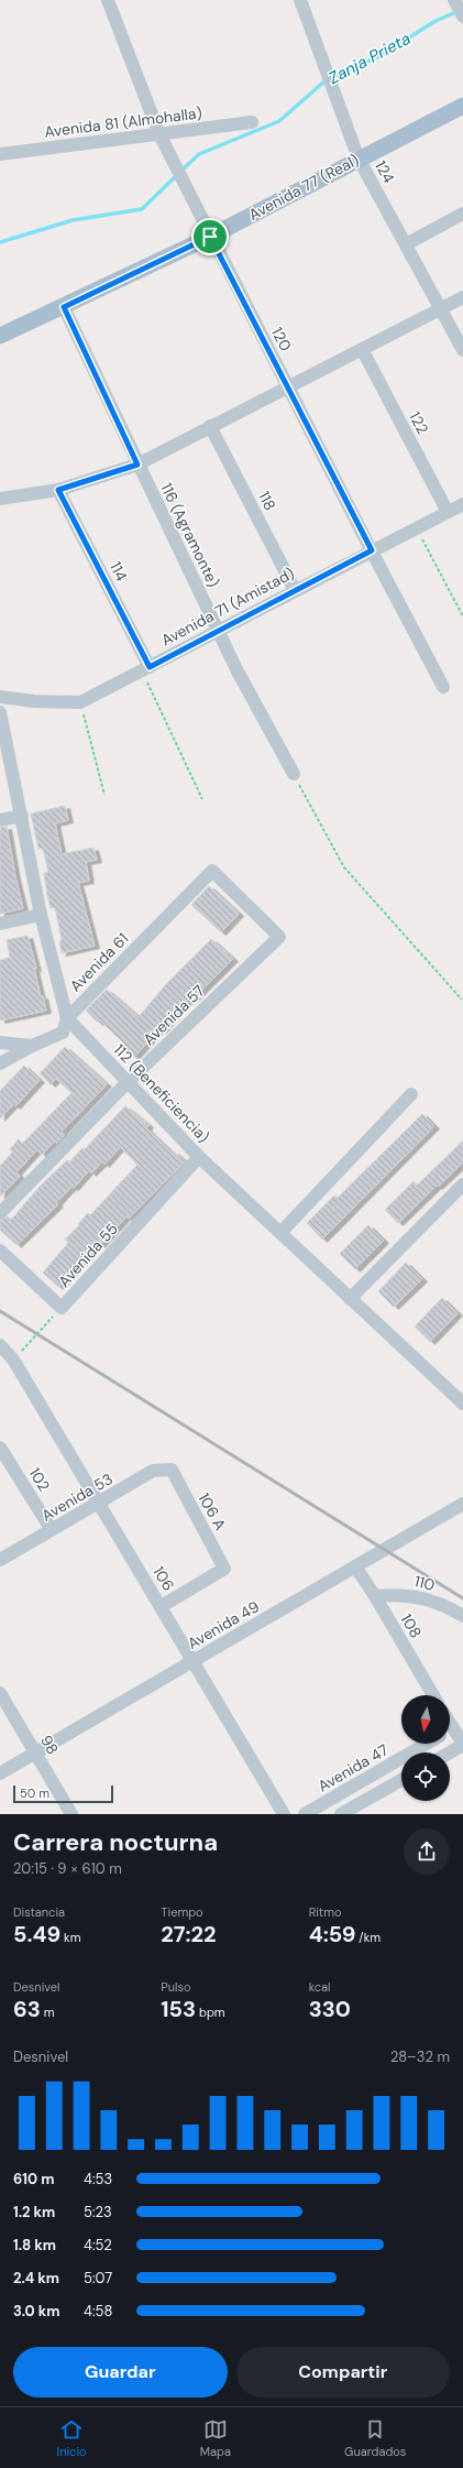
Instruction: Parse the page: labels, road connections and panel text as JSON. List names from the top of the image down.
{
  "streets": {
    "main road": ["Avenida 77 (Real)"],
    "street": [
      "Avenida 81 (Almohalla)",
      "124",
      "120",
      "122",
      "118",
      "116 (Agramonte)",
      "114",
      "Avenida 71 (Amistad)",
      "Avenida 61",
      "Avenida 57",
      "112 (Beneficiencia)",
      "Avenida 55",
      "102",
      "Avenida 53",
      "106 A",
      "106",
      "110",
      "Avenida 49",
      "108",
      "98",
      "Avenida 47"
    ]
  },
  "crossings": [
    ["Avenida 81 (Almohalla)", "120"],
    ["124", "Avenida 77 (Real)"],
    ["Avenida 77 (Real)", "120"],
    ["Avenida 77 (Real)", "116 (Agramonte)"],
    ["120", "Avenida 71 (Amistad)"],
    ["122", "Avenida 71 (Amistad)"],
    ["118", "Avenida 71 (Amistad)"],
    ["116 (Agramonte)", "Avenida 71 (Amistad)"],
    ["114", "Avenida 71 (Amistad)"],
    ["Avenida 61", "Avenida 57"],
    ["Avenida 61", "112 (Beneficiencia)"],
    ["Avenida 57", "112 (Beneficiencia)"],
    ["112 (Beneficiencia)", "Avenida 55"],
    ["Avenida 55", "106"],
    ["102", "Avenida 53"],
    ["Avenida 53", "106 A"],
    ["Avenida 53", "106"],
    ["106 A", "106"],
    ["106", "Avenida 49"],
    ["110", "108"],
    ["Avenida 49", "108"],
    ["Avenida 49", "98"]
  ],
  "water": ["Zanja Prieta"],
  "scale_bar": "50 m",
  "north": "bottom",
  "page": {
    "scale": "50 m",
    "heading": ["Carrera nocturna", "20:15 · 9 × 610 m"],
    "stats": [
      ["Distancia", "5.49 km"],
      ["Tiempo", "27:22"],
      ["Ritmo", "4:59 /km"],
      ["Desnivel", "63 m"],
      ["Pulso", "153 bpm"],
      ["kcal", "330"]
    ],
    "chart": ["Desnivel", "28–32 m"],
    "list": [
      {
        "name": "610 m",
        "note": "4:53"
      },
      {
        "name": "1.2 km",
        "note": "5:23"
      },
      {
        "name": "1.8 km",
        "note": "4:52"
      },
      {
        "name": "2.4 km",
        "note": "5:07"
      },
      {
        "name": "3.0 km",
        "note": "4:58"
      }
    ],
    "buttons": ["Guardar", "Compartir"],
    "tabs": ["Inicio", "Mapa", "Guardados"]
  }
}
